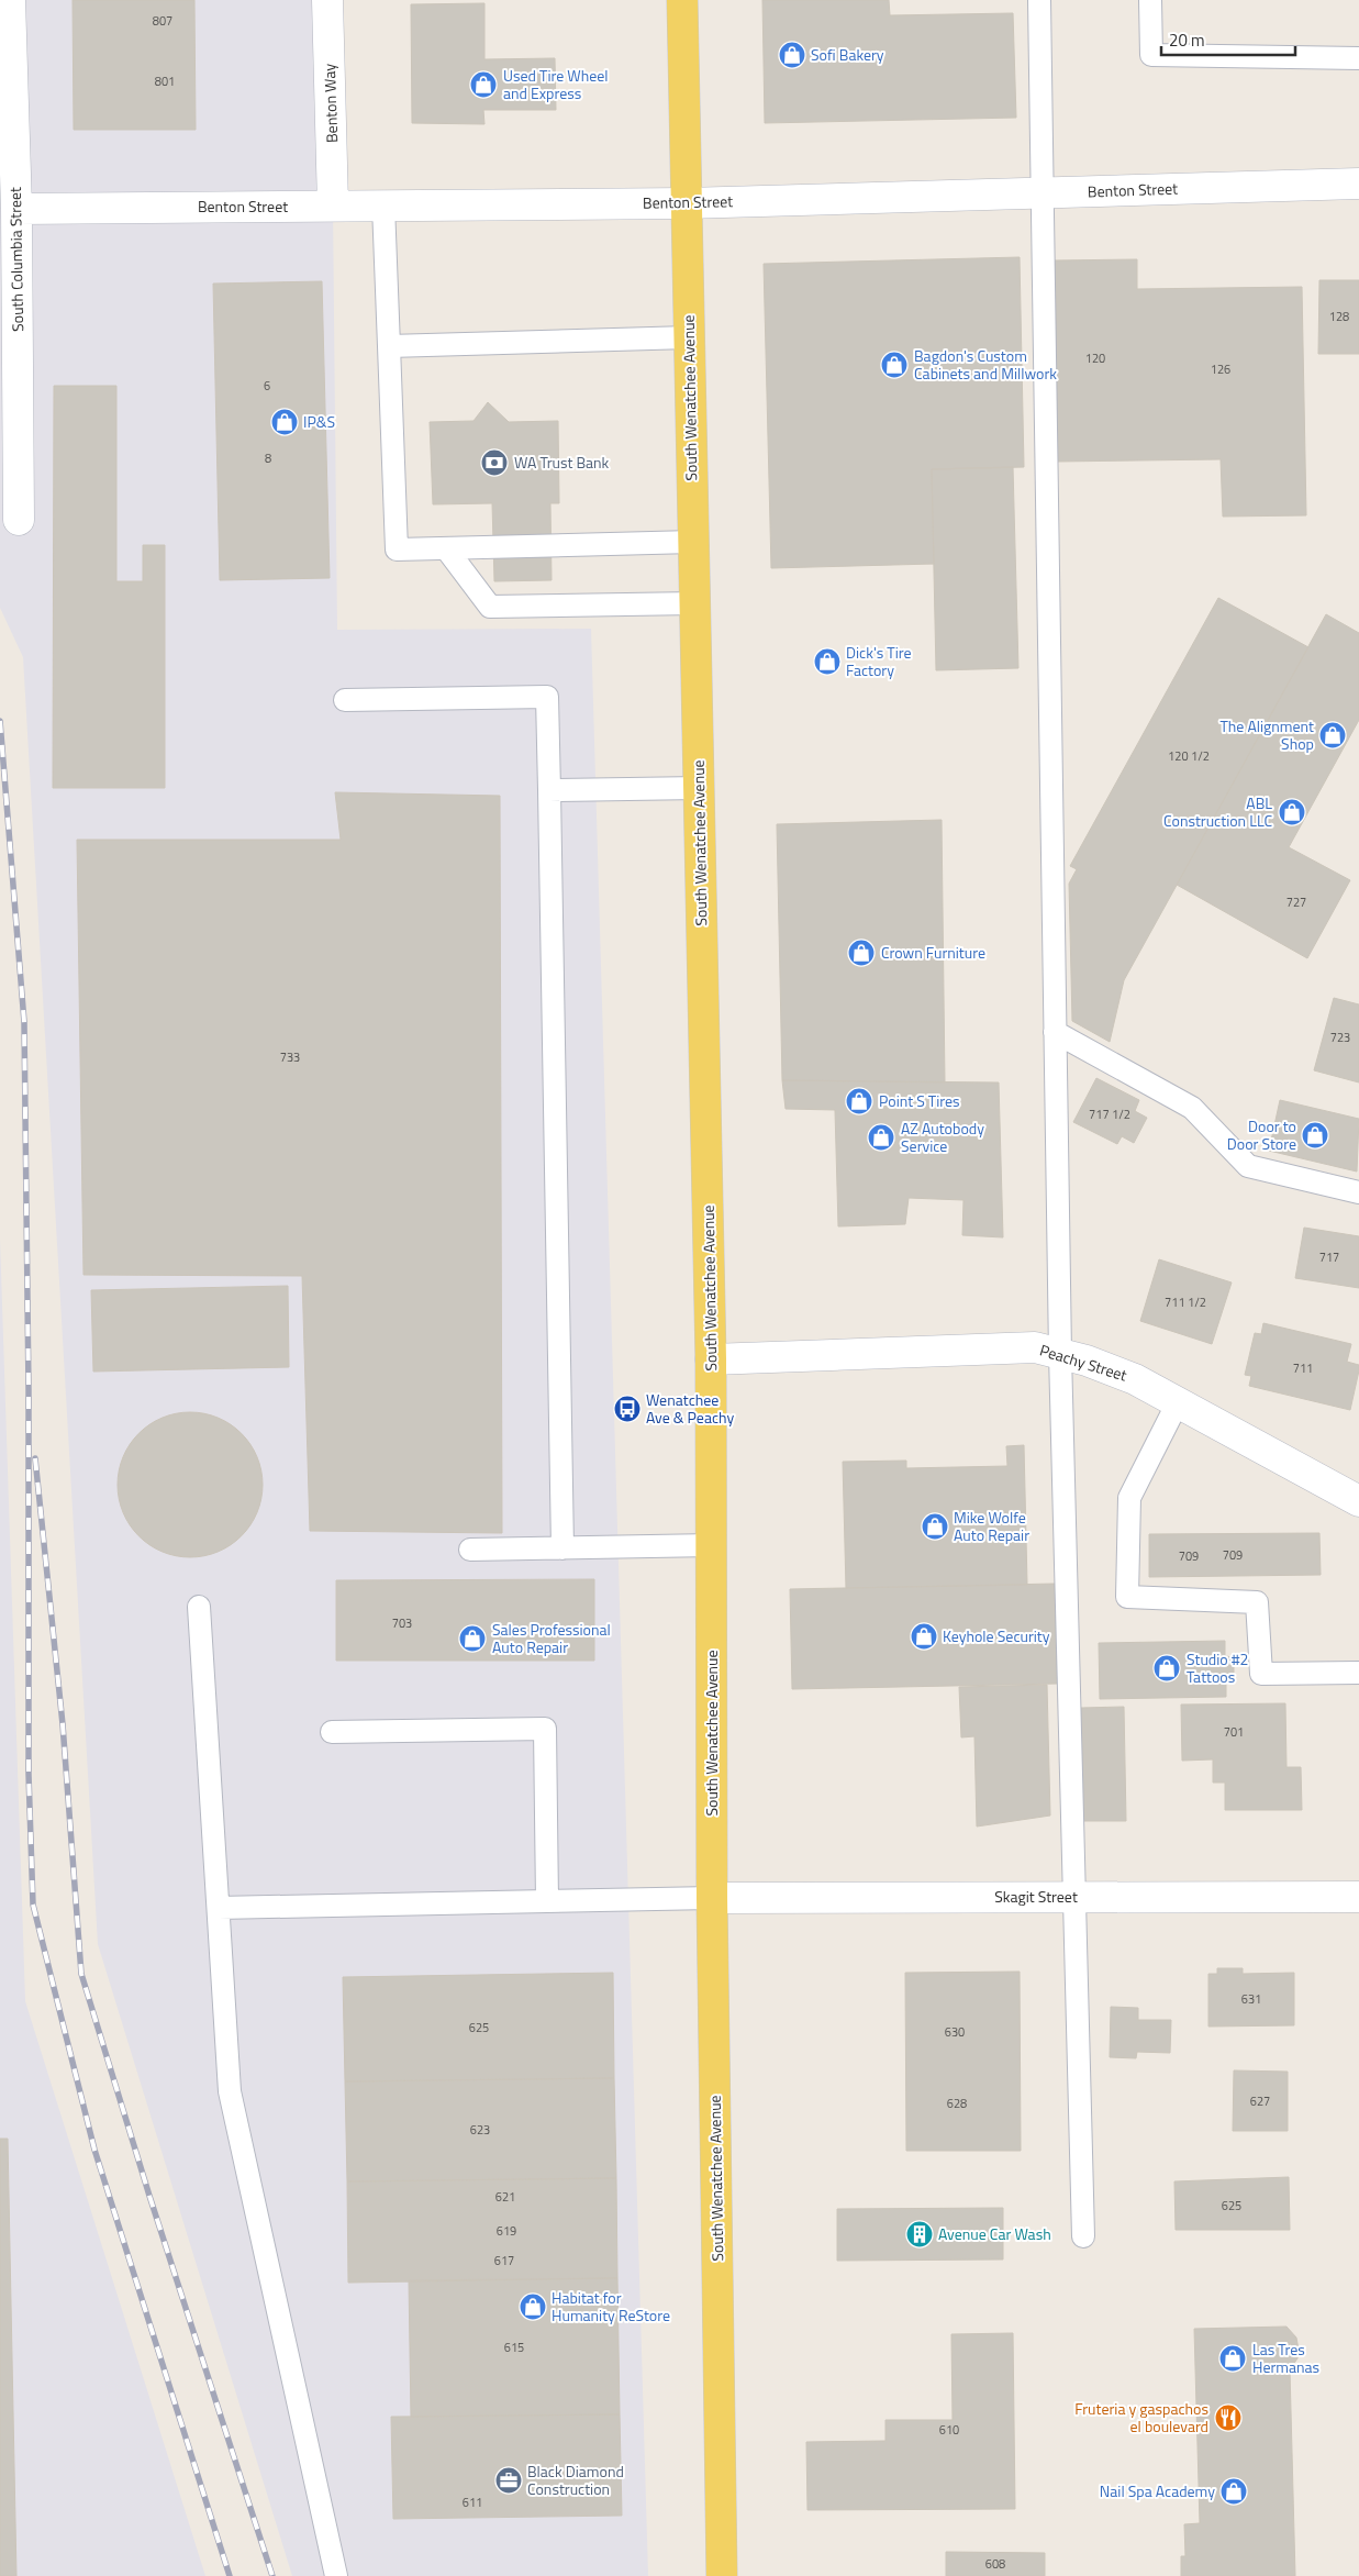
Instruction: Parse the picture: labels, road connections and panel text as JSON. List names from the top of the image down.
{
  "streets": {
    "main road": ["South Wenatchee Avenue"],
    "street": [
      "Benton Way",
      "Benton Street",
      "South Columbia Street",
      "Peachy Street",
      "Skagit Street"
    ]
  },
  "crossings": [
    ["Benton Way", "Benton Street"],
    ["Benton Street", "South Columbia Street"],
    ["Benton Street", "South Wenatchee Avenue"],
    ["South Wenatchee Avenue", "Peachy Street"],
    ["South Wenatchee Avenue", "Skagit Street"]
  ],
  "places": {
    "shop": [
      "Sofi Bakery",
      "Used Tire Wheel and Express",
      "Bagdon's Custom Cabinets and Millwork",
      "IP&S",
      "Dick's Tire Factory",
      "The Alignment Shop",
      "ABL Construction LLC",
      "Crown Furniture",
      "Point S Tires",
      "Door to Door Store",
      "AZ Autobody Service",
      "Mike Wolfe Auto Repair",
      "Keyhole Security",
      "Sales Professional Auto Repair",
      "Studio #2 Tattoos",
      "Habitat for Humanity ReStore",
      "Las Tres Hermanas",
      "Nail Spa Academy"
    ],
    "bank": ["WA Trust Bank"],
    "bus stop": ["Wenatchee Ave & Peachy"],
    "building": ["Avenue Car Wash"],
    "restaurant": ["Fruteria y gaspachos el boulevard"],
    "office": ["Black Diamond Construction"]
  },
  "house_numbers": [
    "807",
    "801",
    "128",
    "120",
    "126",
    "6",
    "8",
    "120 1/2",
    "727",
    "723",
    "733",
    "717 1/2",
    "717",
    "711 1/2",
    "711",
    "709",
    "709",
    "703",
    "701",
    "631",
    "625",
    "630",
    "627",
    "628",
    "623",
    "621",
    "625",
    "619",
    "617",
    "615",
    "610",
    "611",
    "608"
  ],
  "scale_bar": "20 m"
}
